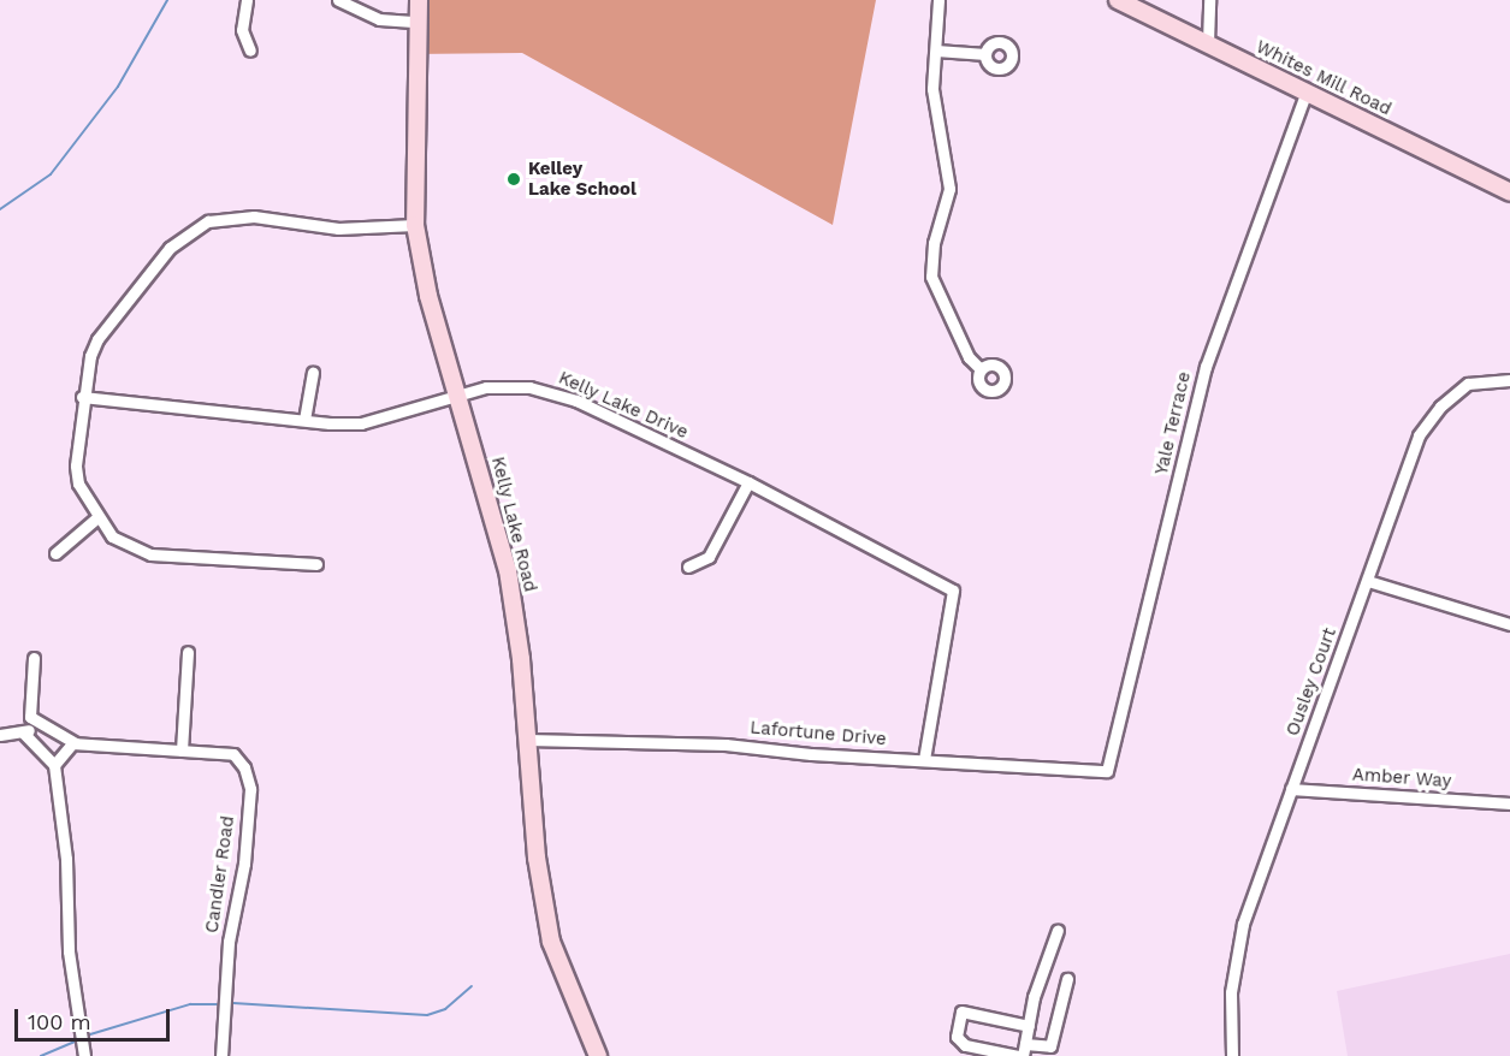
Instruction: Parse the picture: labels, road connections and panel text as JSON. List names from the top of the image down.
{
  "streets": {
    "street": [
      "Whites Mill Road",
      "Kelly Lake Drive",
      "Yale Terrace",
      "Kelly Lake Road",
      "Ousley Court",
      "Lafortune Drive",
      "Amber Way",
      "Candler Road"
    ]
  },
  "crossings": [
    ["Whites Mill Road", "Yale Terrace"],
    ["Kelly Lake Drive", "Kelly Lake Road"],
    ["Kelly Lake Drive", "Lafortune Drive"],
    ["Yale Terrace", "Lafortune Drive"],
    ["Kelly Lake Road", "Lafortune Drive"],
    ["Ousley Court", "Amber Way"]
  ],
  "places": ["Kelley Lake School"],
  "scale_bar": "100 m"
}
